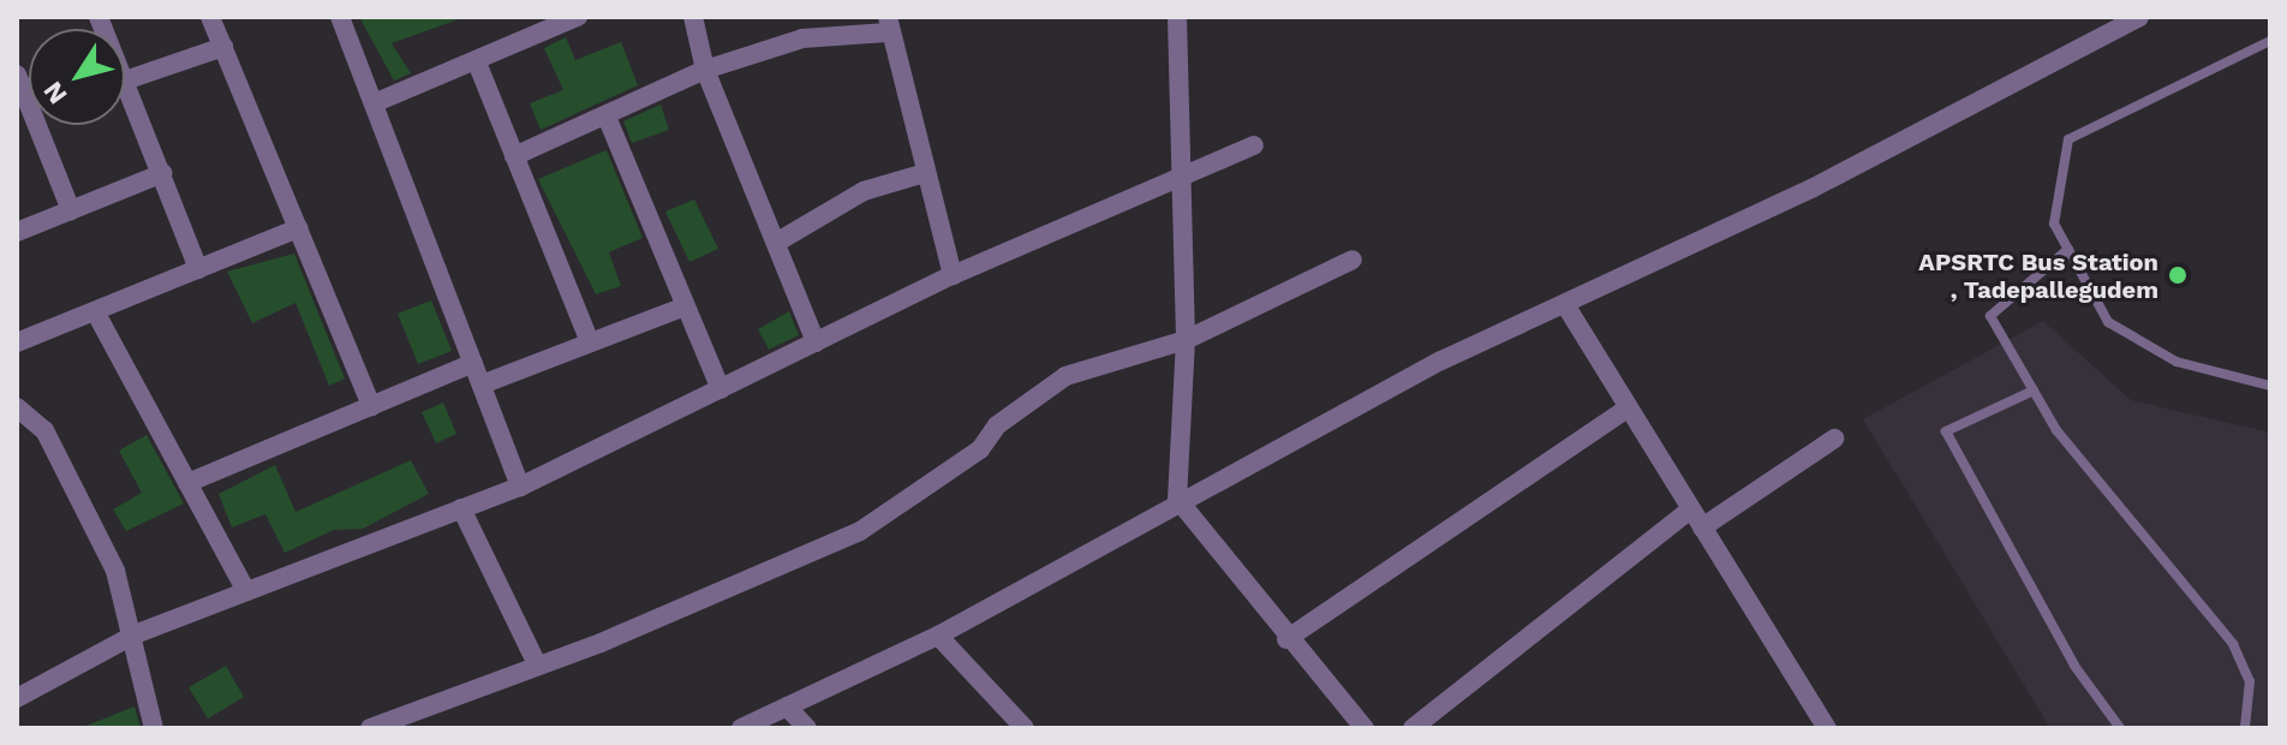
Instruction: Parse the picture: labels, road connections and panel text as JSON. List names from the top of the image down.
{
  "places": ["APSRTC Bus Station , Tadepallegudem"],
  "north": "bottom left"
}
